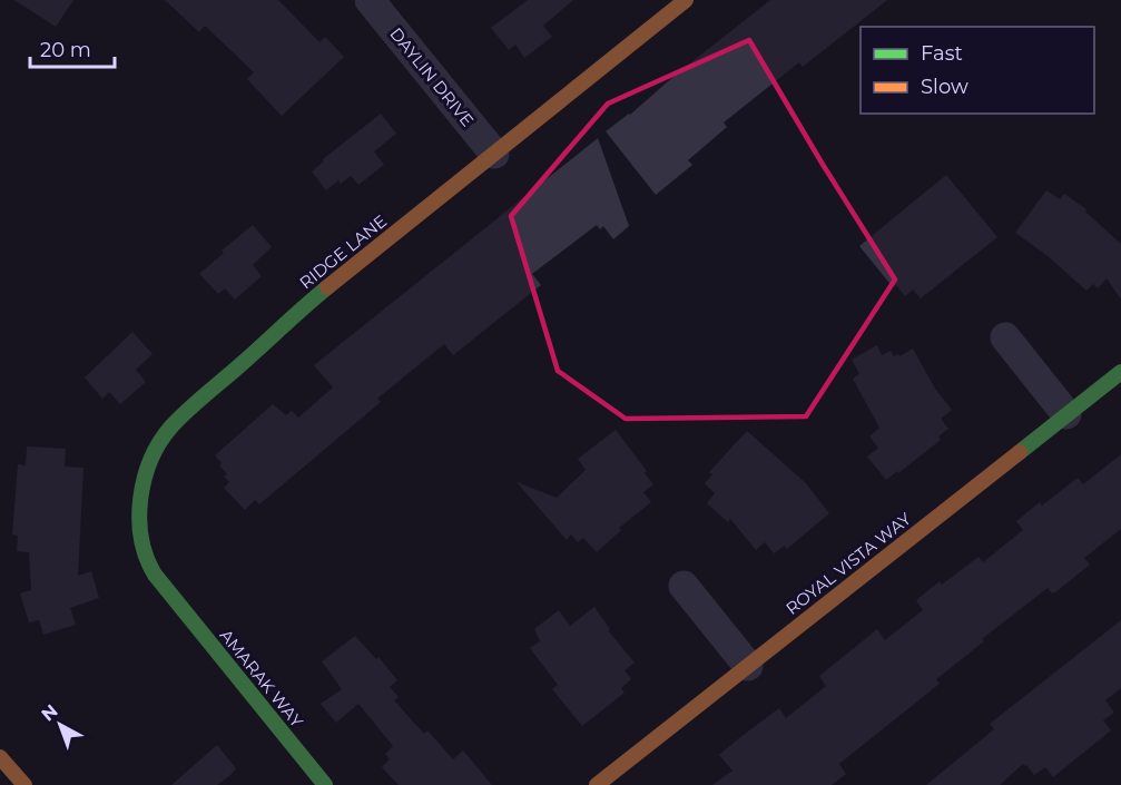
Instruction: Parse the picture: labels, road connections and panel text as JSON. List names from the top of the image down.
{
  "streets": {
    "street": [
      "DAYLIN DRIVE",
      "RIDGE LANE",
      "ROYAL VISTA WAY",
      "AMARAK WAY"
    ]
  },
  "crossings": [
    ["DAYLIN DRIVE", "RIDGE LANE"],
    ["RIDGE LANE", "AMARAK WAY"]
  ],
  "legend": ["Fast", "Slow"],
  "scale_bar": "20 m",
  "north": "top left"
}
